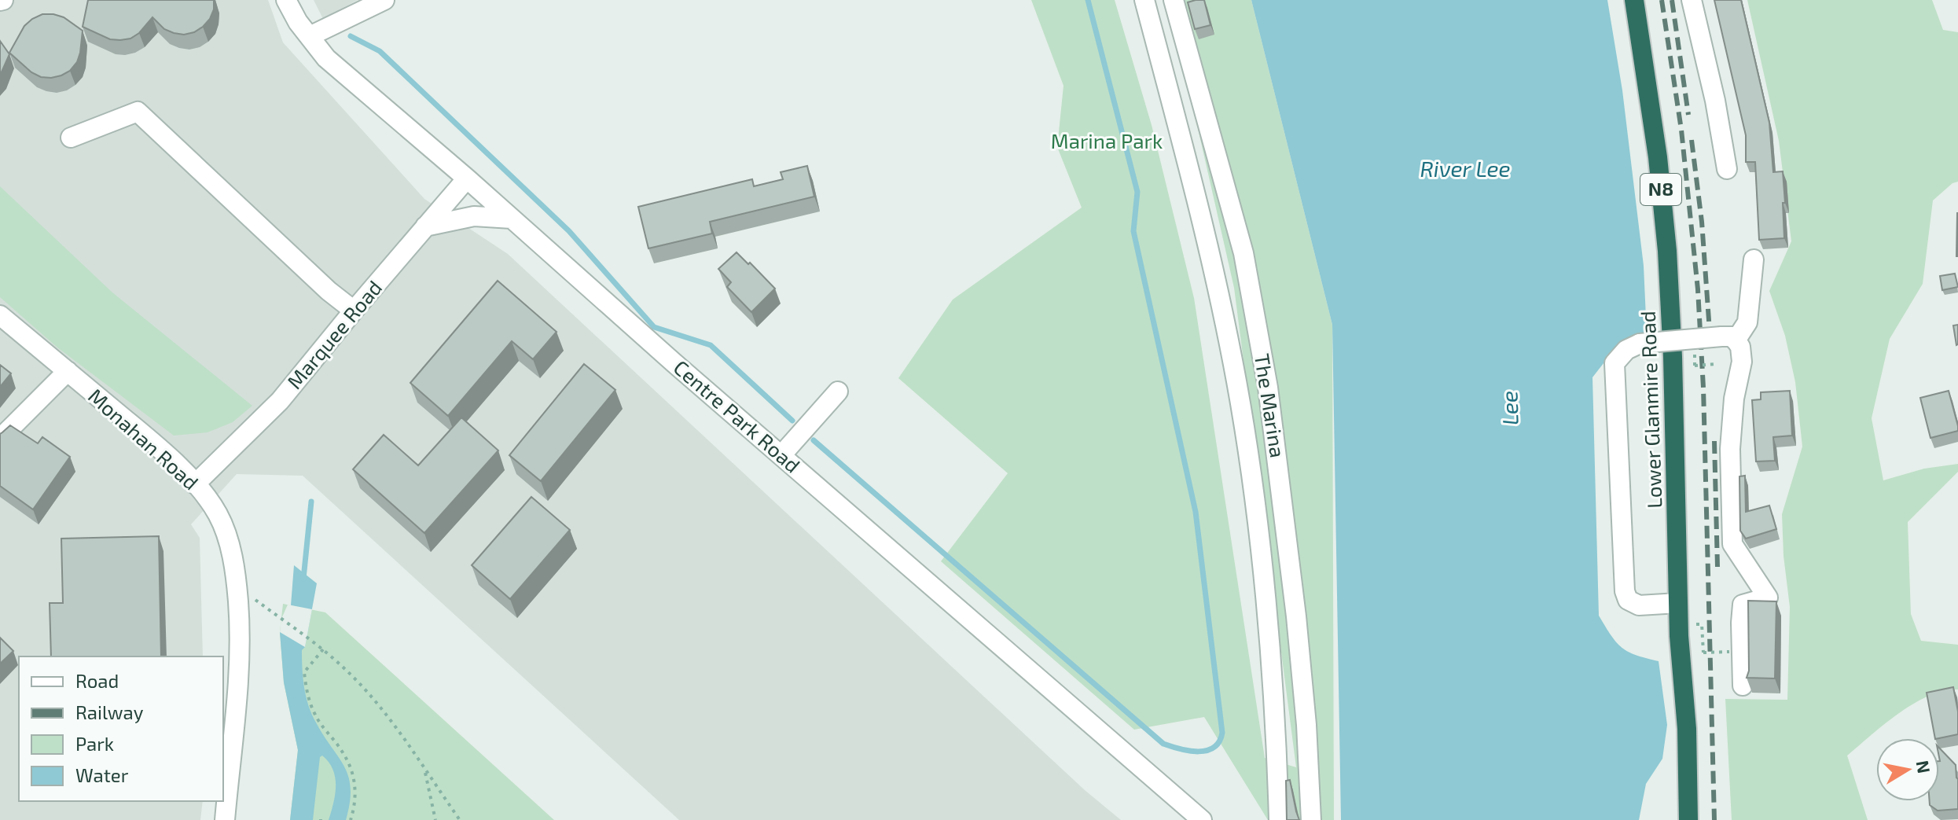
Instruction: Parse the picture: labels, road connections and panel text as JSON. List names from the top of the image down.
{
  "streets": {
    "highway": ["N8", "Lower Glanmire Road"],
    "street": [
      "Marquee Road",
      "The Marina",
      "Centre Park Road",
      "Monahan Road"
    ]
  },
  "crossings": [
    ["Marquee Road", "Centre Park Road"],
    ["Marquee Road", "Monahan Road"]
  ],
  "water": ["River Lee", "Lee"],
  "parks": ["Marina Park"],
  "legend": [
    "Road",
    "Railway",
    "Park",
    "Water"
  ],
  "north": "right"
}
